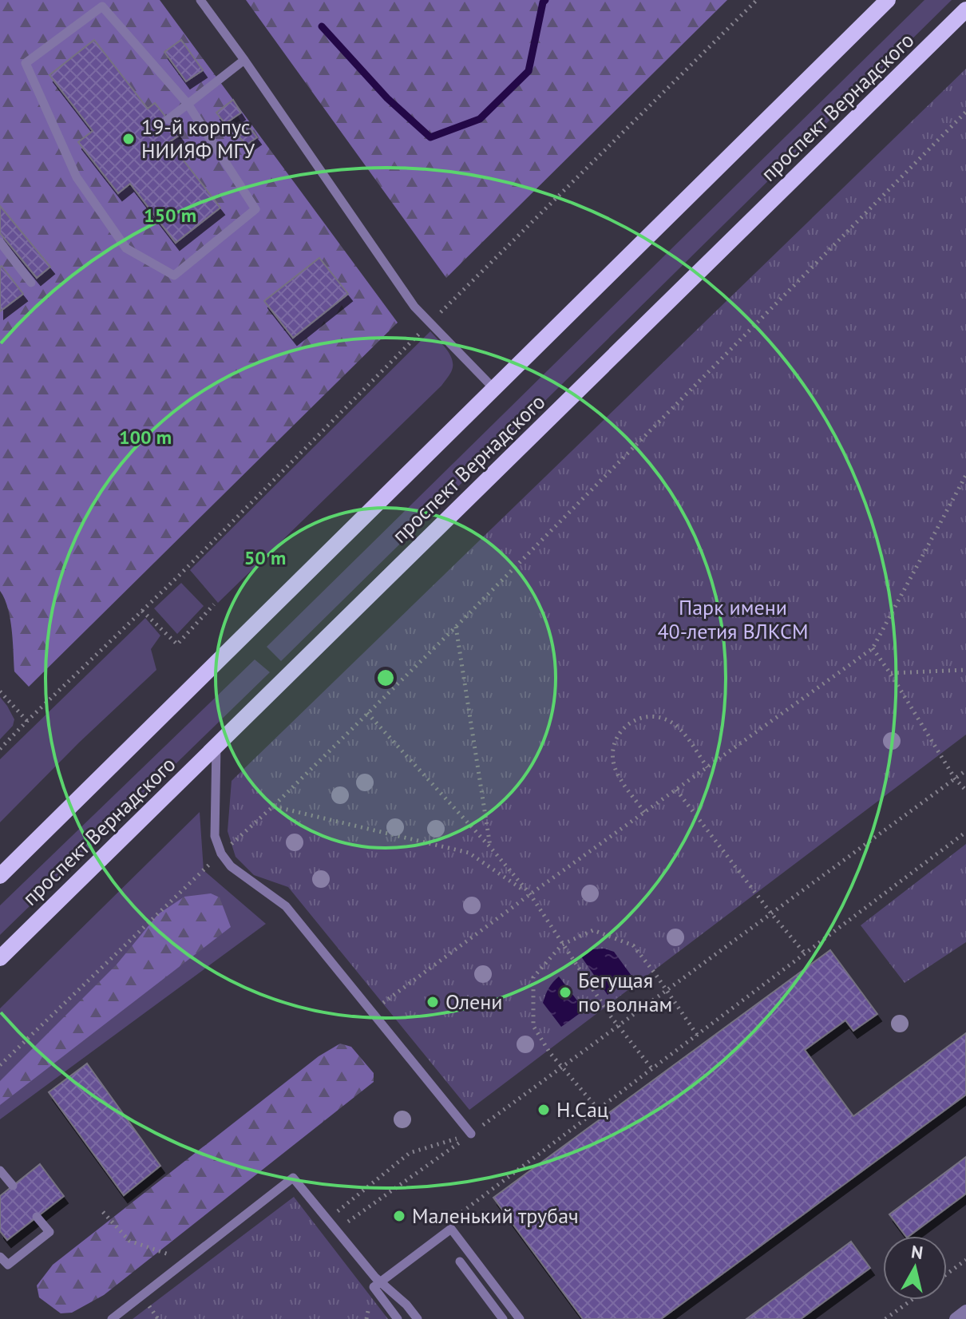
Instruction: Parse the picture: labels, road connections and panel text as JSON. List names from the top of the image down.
{
  "streets": {
    "main road": ["проспект Вернадского"]
  },
  "parks": ["Парк имени 40-летия ВЛКСМ"],
  "places": [
    "19-й корпус НИИЯФ МГУ",
    "Бегущая по волнам",
    "Олени",
    "Н.Сац",
    "Маленький трубач"
  ],
  "north": "top",
  "rings": ["150 m", "100 m", "50 m"]
}
